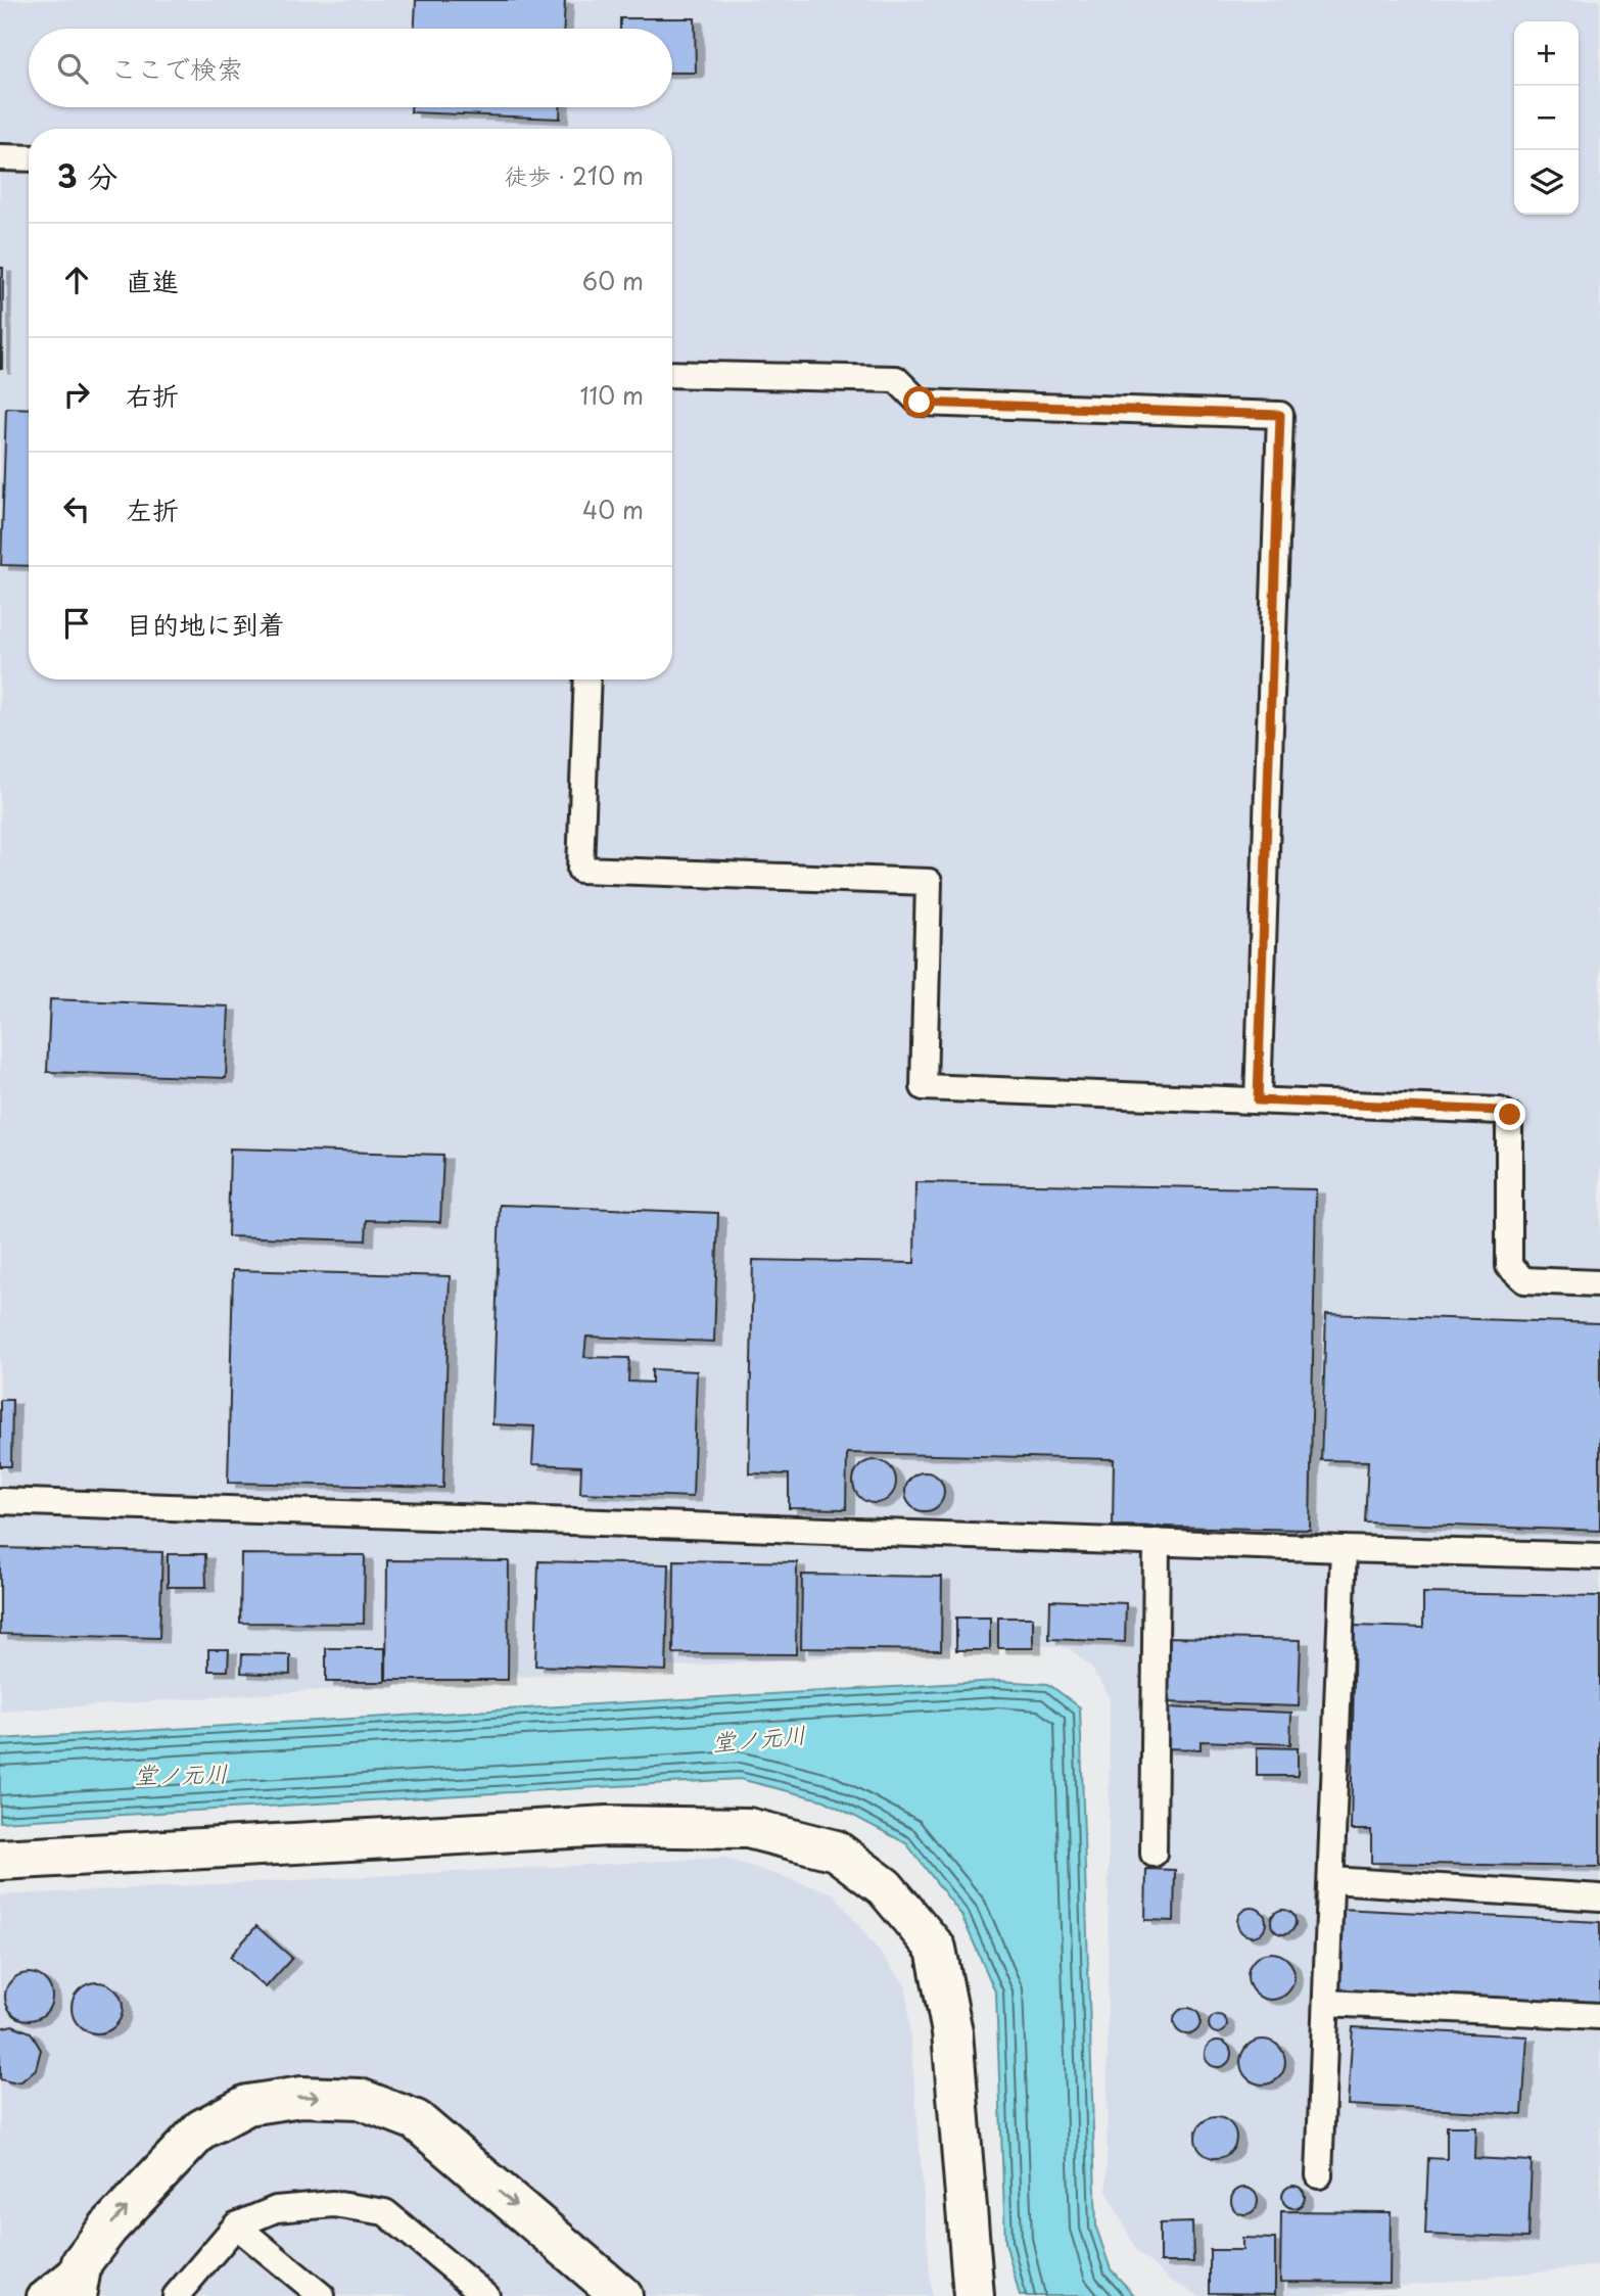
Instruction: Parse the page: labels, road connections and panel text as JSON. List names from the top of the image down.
{
  "water": ["堂ノ元川"],
  "page": {
    "map_buttons": ["+", "−"],
    "search": "ここで検索",
    "heading": ["3 分", "徒歩 · 210 m"],
    "list": [
      ["直進", "60 m"],
      ["右折", "110 m"],
      ["左折", "40 m"],
      "目的地に到着"
    ]
  }
}
